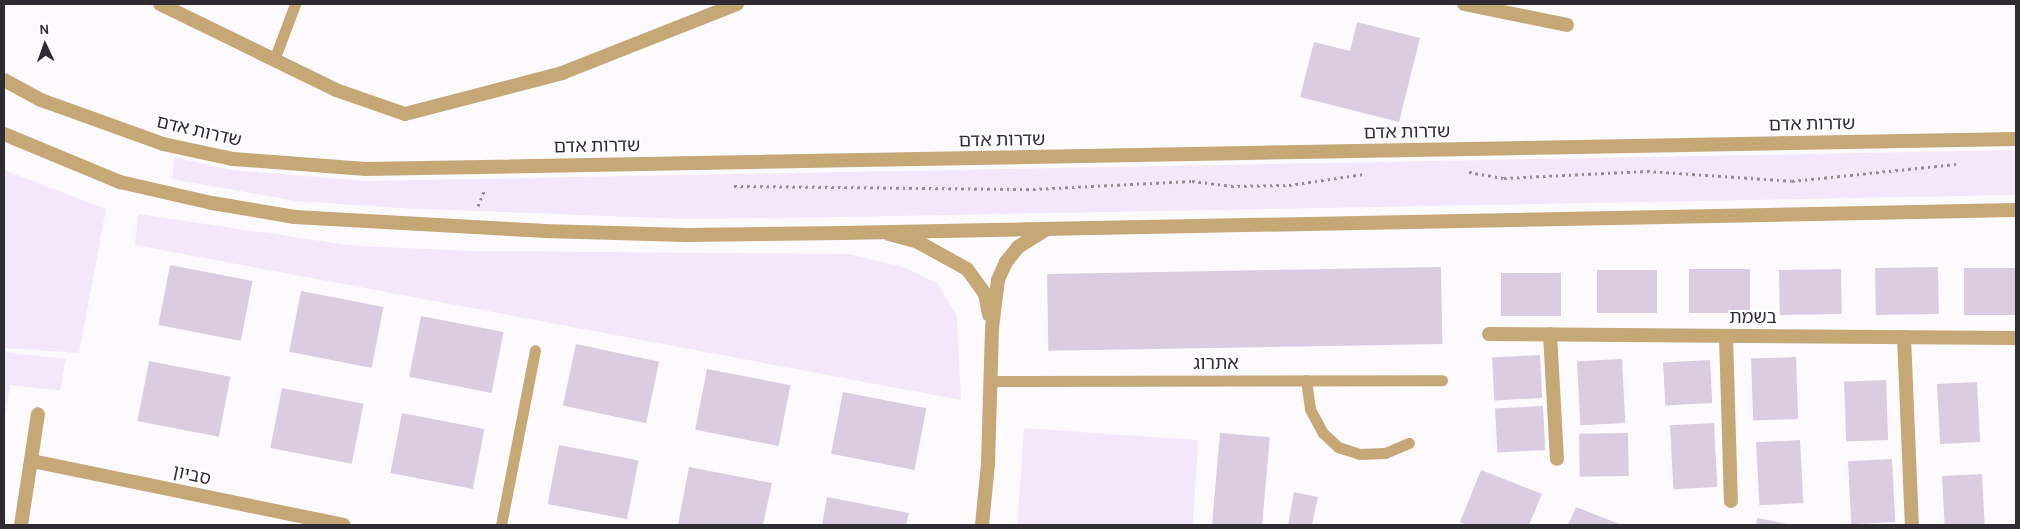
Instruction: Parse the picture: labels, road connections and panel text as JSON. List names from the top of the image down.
{
  "streets": {
    "street": ["שדרות אדם", "בשמת", "סביון"],
    "lane": ["אתרוג"]
  },
  "north": "top"
}
